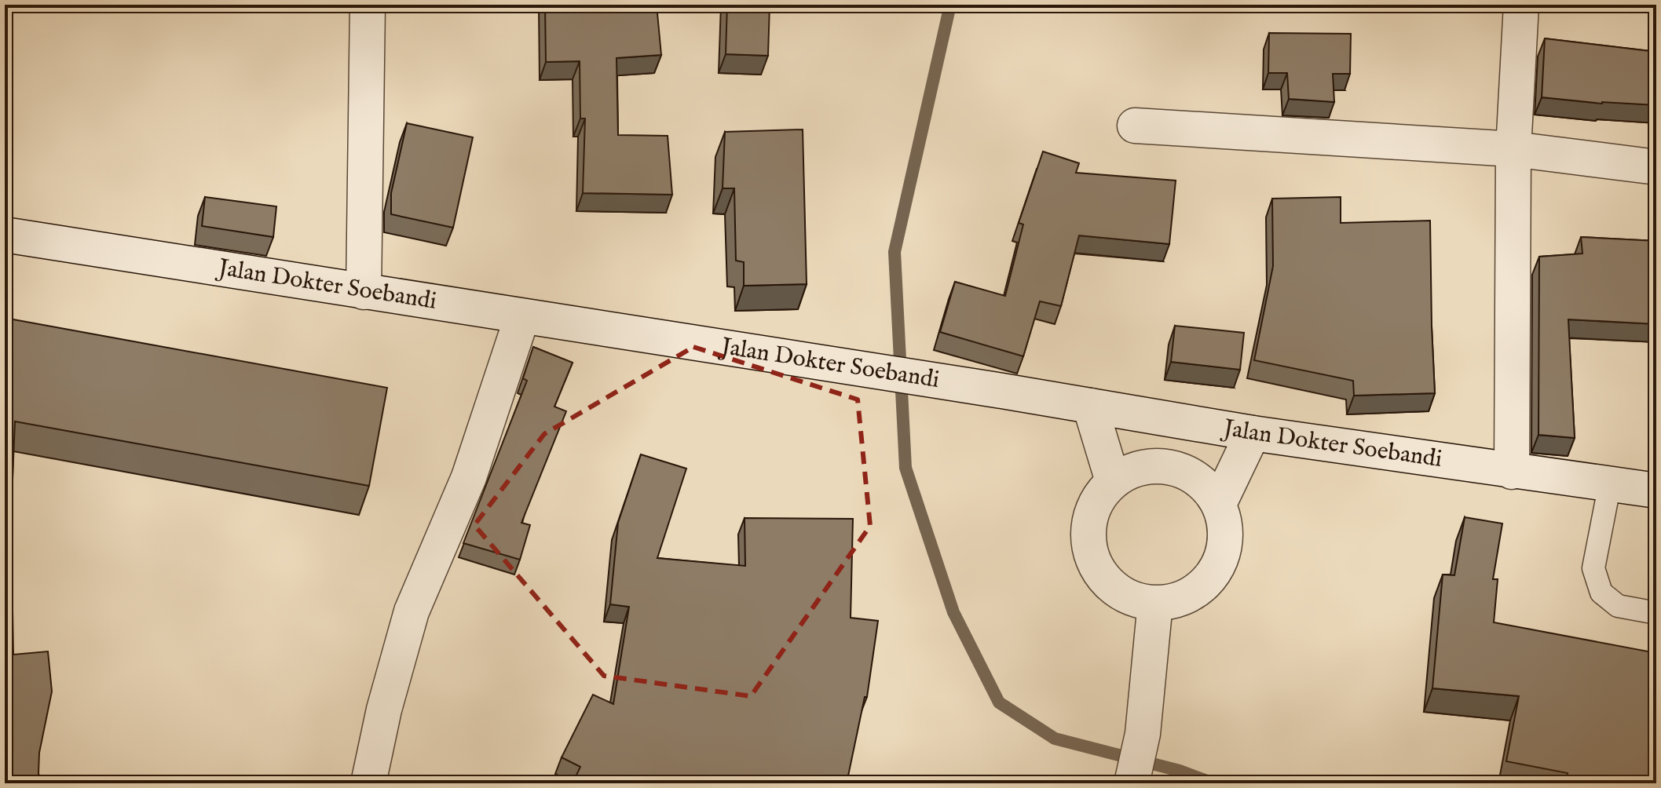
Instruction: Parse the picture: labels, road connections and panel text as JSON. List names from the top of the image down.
{
  "streets": {
    "street": ["Jalan Dokter Soebandi"]
  }
}
